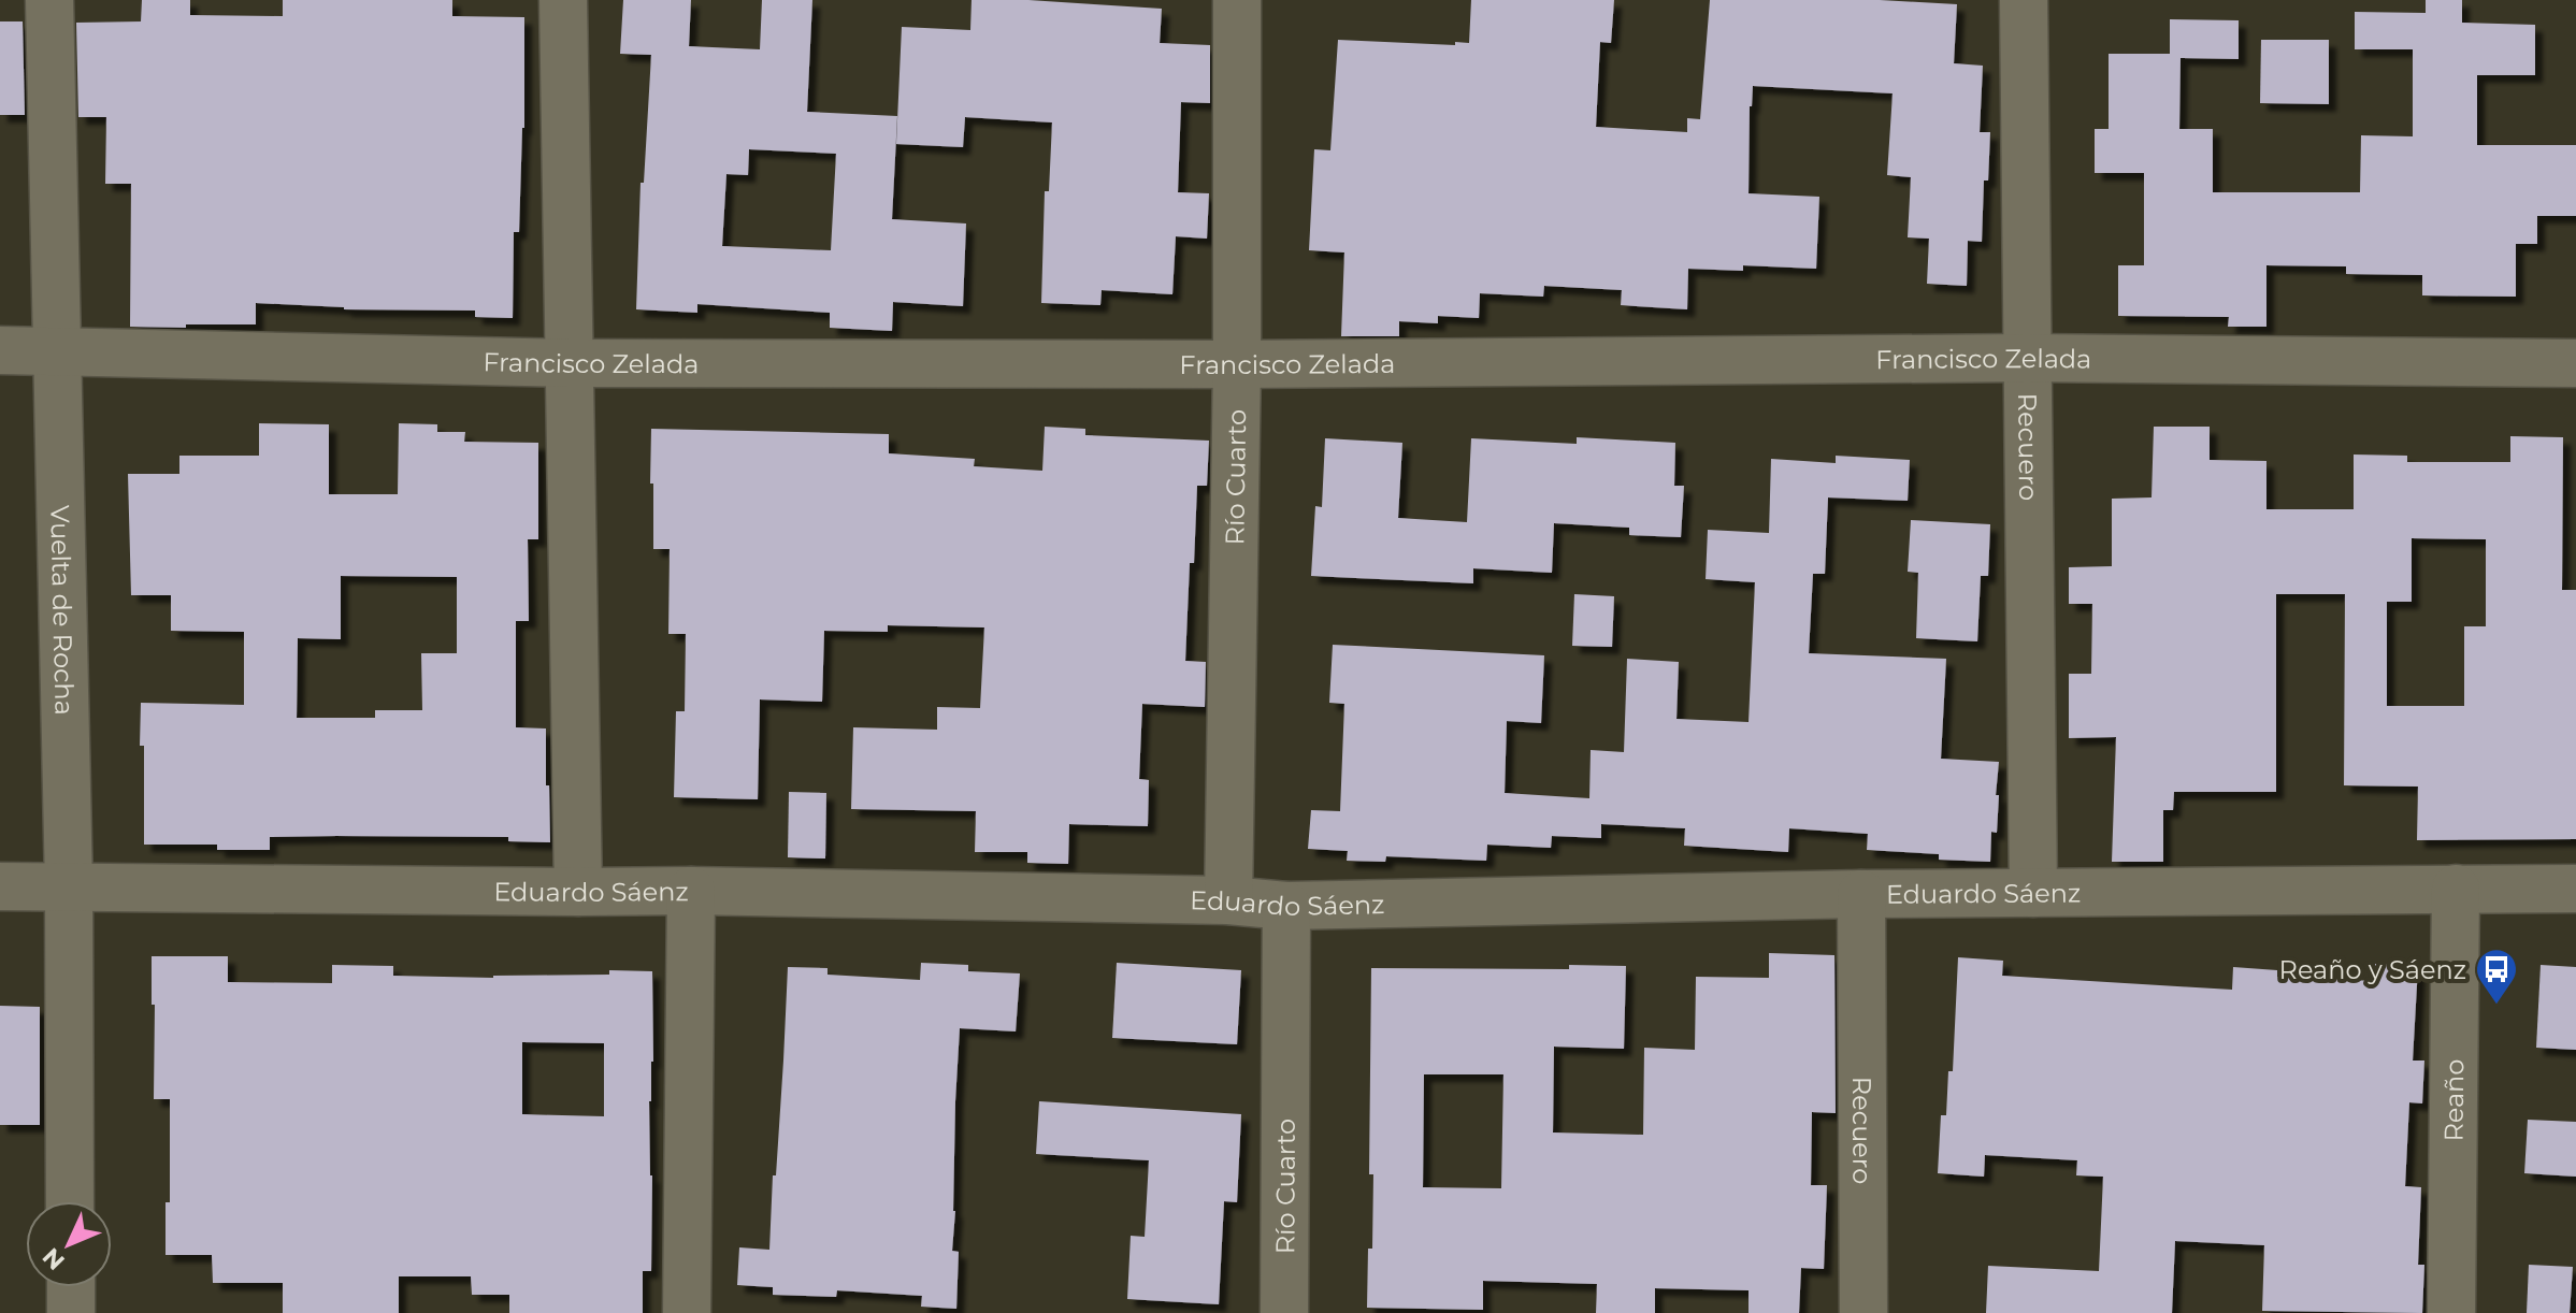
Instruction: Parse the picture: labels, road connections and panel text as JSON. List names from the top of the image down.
{
  "streets": {
    "street": [
      "Francisco Zelada",
      "Recuero",
      "Río Cuarto",
      "Vuelta de Rocha",
      "Eduardo Sáenz",
      "Reaño"
    ]
  },
  "crossings": [
    ["Francisco Zelada", "Recuero"],
    ["Francisco Zelada", "Río Cuarto"],
    ["Francisco Zelada", "Vuelta de Rocha"],
    ["Recuero", "Eduardo Sáenz"],
    ["Río Cuarto", "Eduardo Sáenz"],
    ["Vuelta de Rocha", "Eduardo Sáenz"],
    ["Eduardo Sáenz", "Reaño"]
  ],
  "places": {
    "bus stop": ["Reaño y Sáenz"]
  },
  "north": "bottom left"
}
